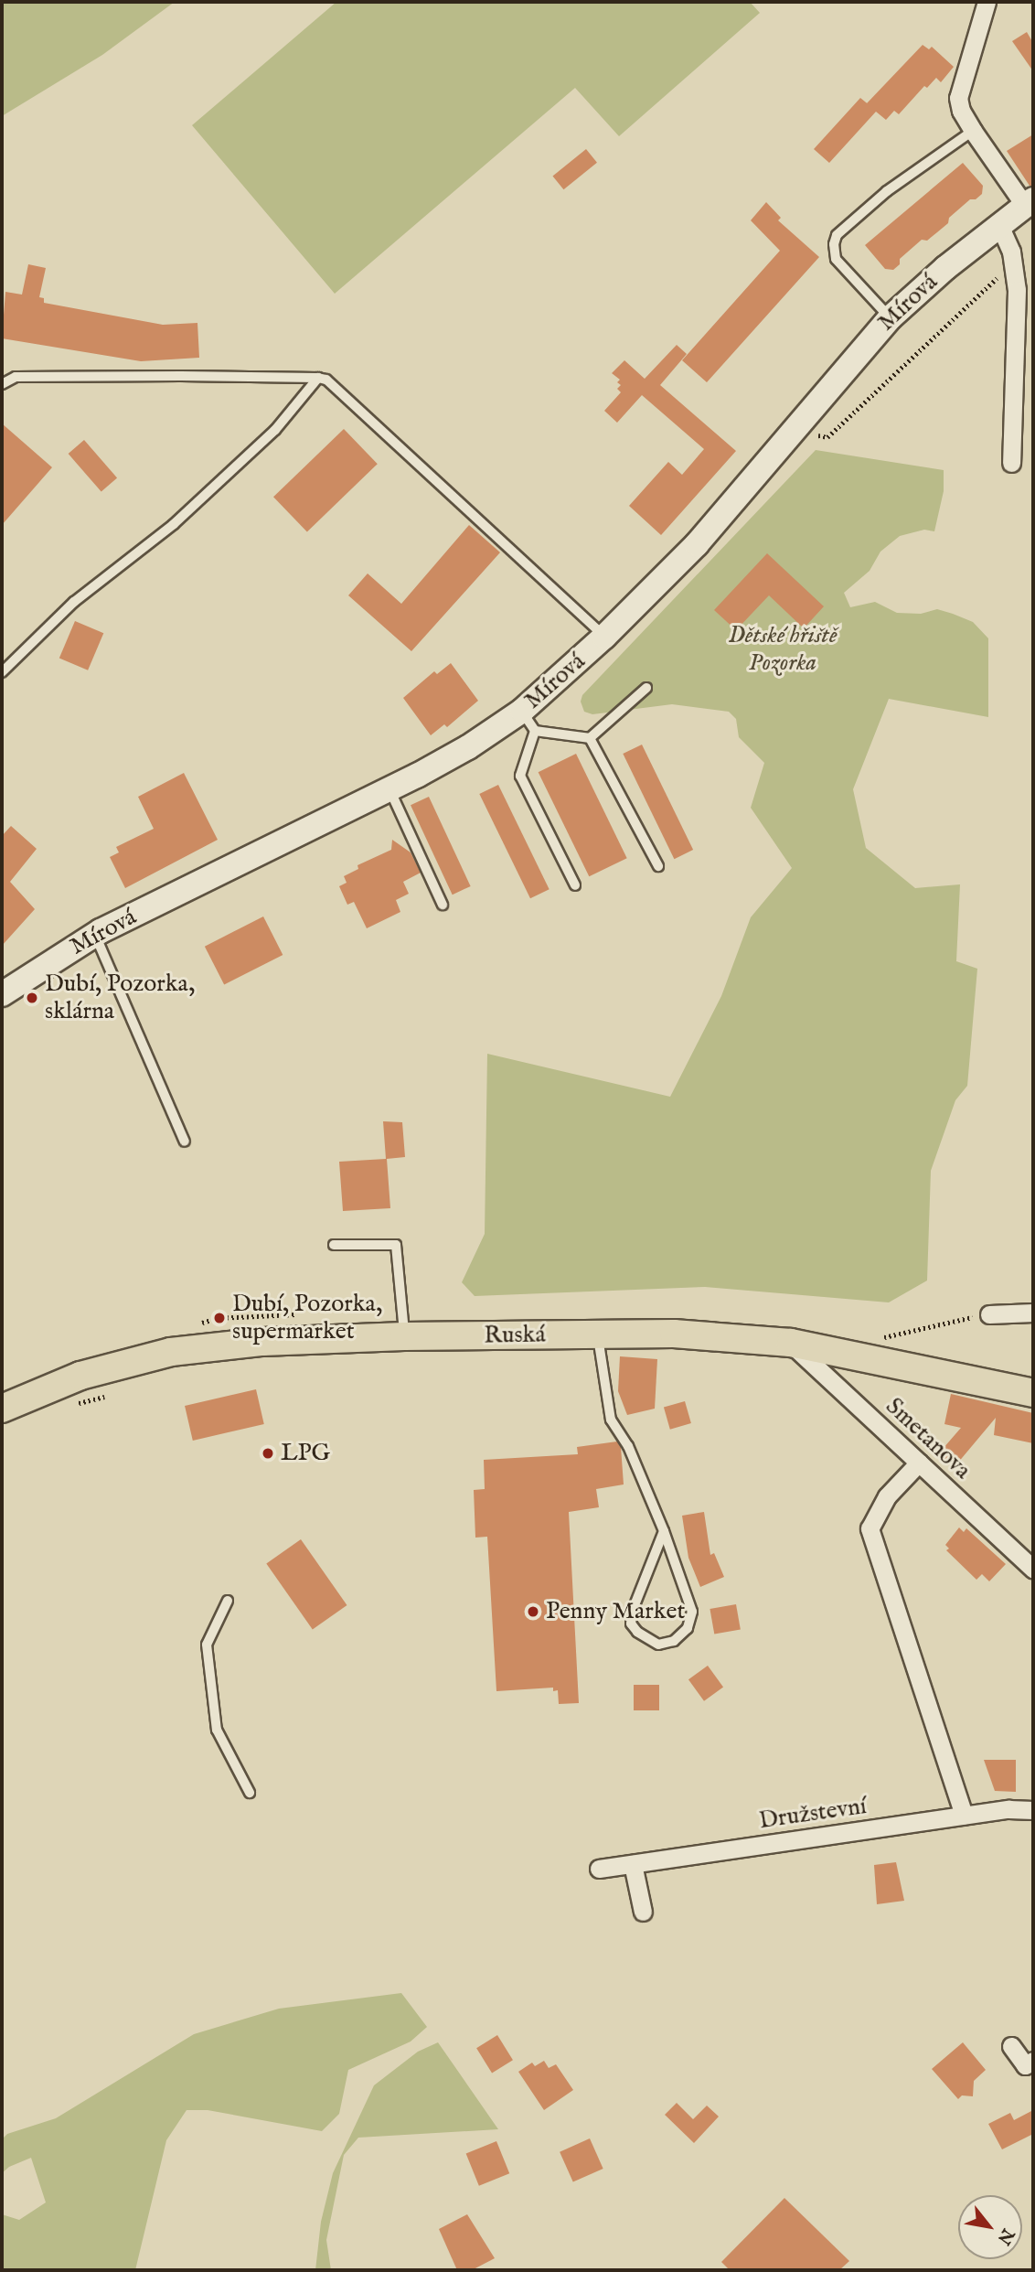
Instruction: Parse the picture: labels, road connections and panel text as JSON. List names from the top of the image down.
{
  "streets": {
    "main road": ["Ruská"],
    "street": ["Mírová", "Smetanova", "Družstevní"]
  },
  "crossings": [
    ["Ruská", "Smetanova"]
  ],
  "parks": ["Dětské hřiště Pozorka"],
  "places": [
    "Dubí, Pozorka, sklárna",
    "Dubí, Pozorka, supermarket",
    "LPG",
    "Penny Market"
  ],
  "north": "bottom right"
}
